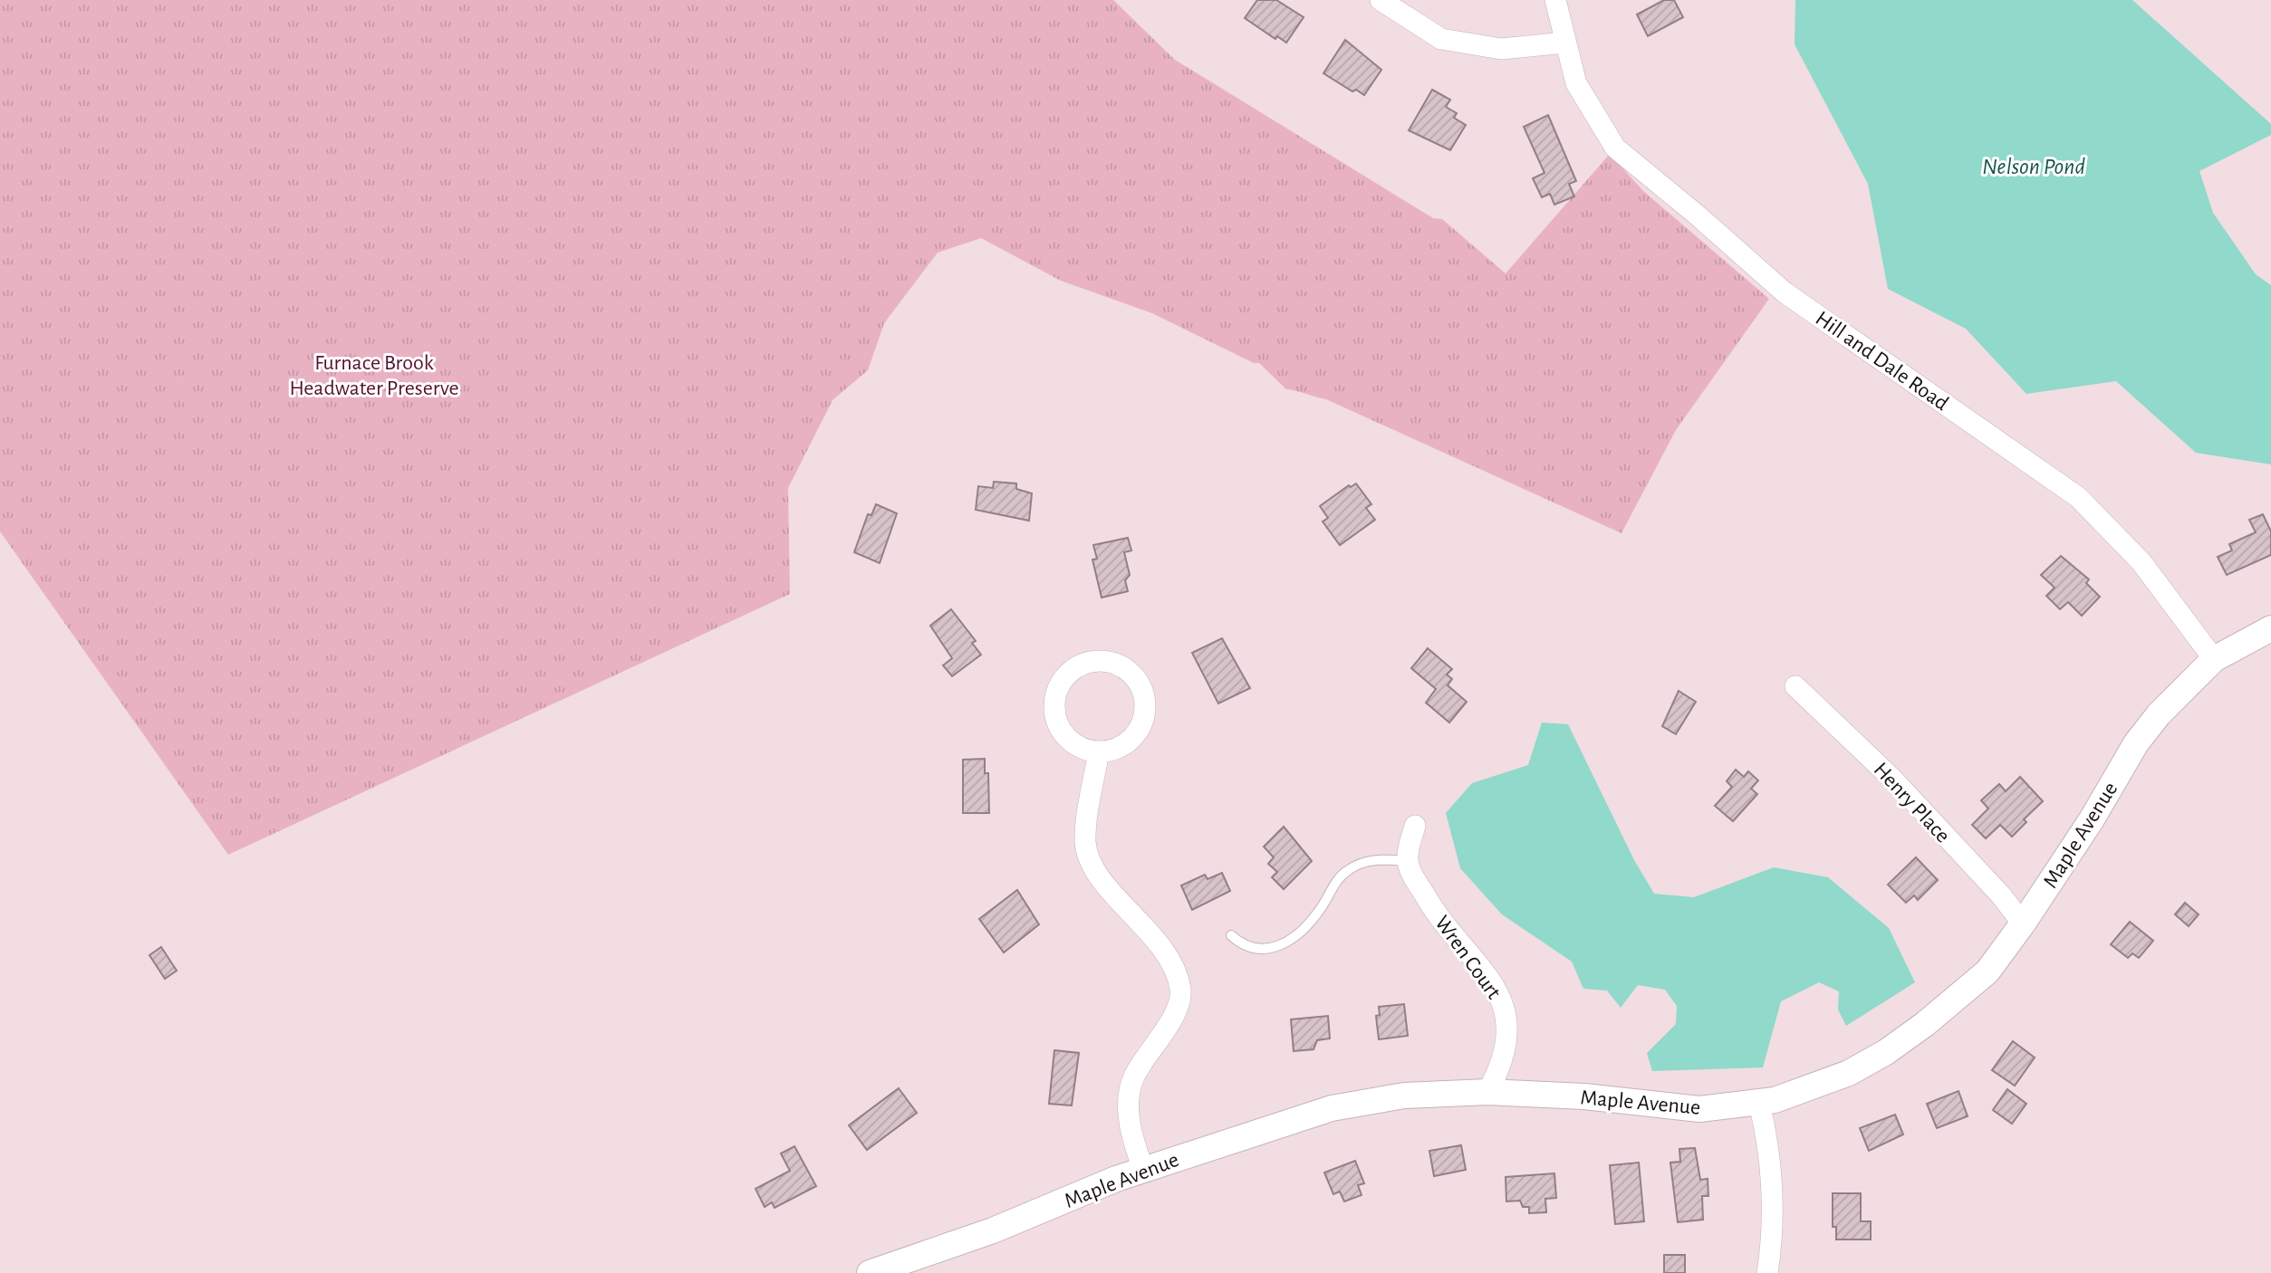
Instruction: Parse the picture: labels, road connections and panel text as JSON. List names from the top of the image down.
{
  "streets": {
    "street": [
      "Hill and Dale Road",
      "Henry Place",
      "Maple Avenue",
      "Wren Court"
    ]
  },
  "crossings": [
    ["Hill and Dale Road", "Maple Avenue"],
    ["Henry Place", "Maple Avenue"],
    ["Maple Avenue", "Wren Court"]
  ],
  "water": ["Nelson Pond"],
  "parks": ["Furnace Brook Headwater Preserve"]
}
